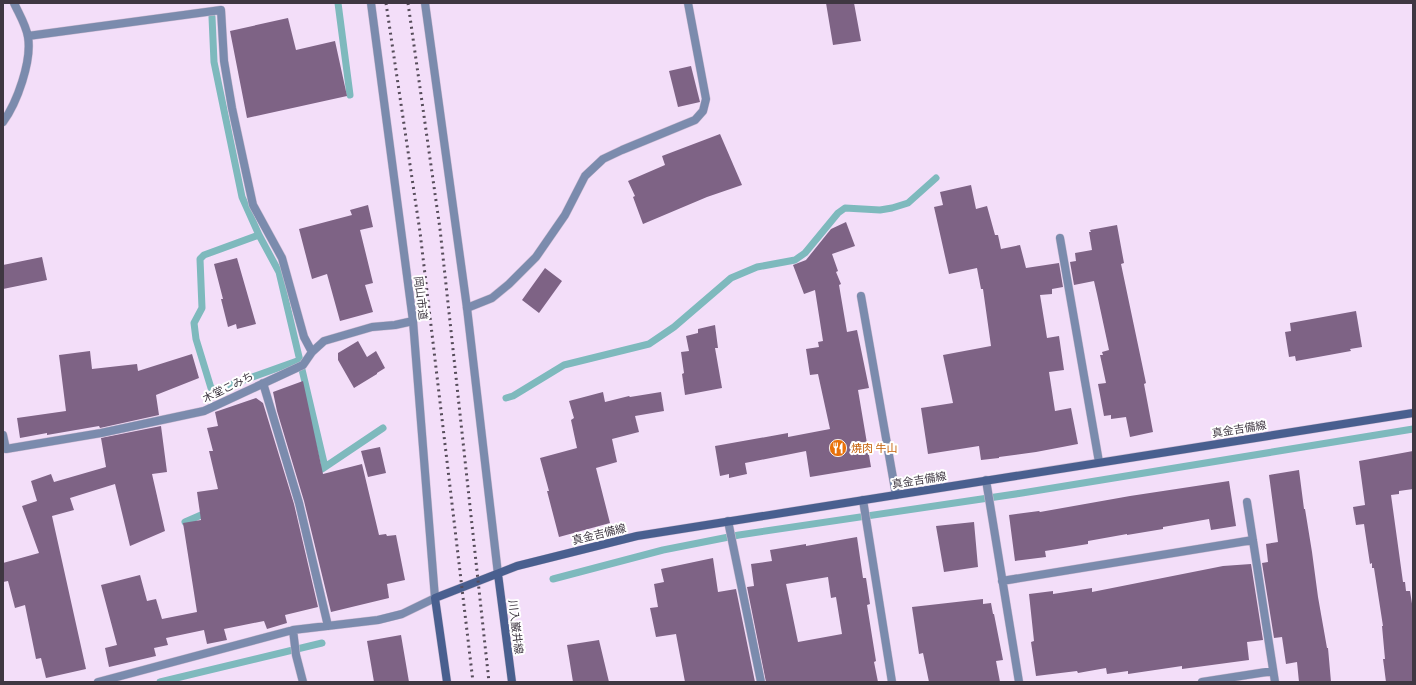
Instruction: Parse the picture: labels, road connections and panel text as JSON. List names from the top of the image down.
{
  "streets": {
    "main road": ["真金吉備線", "川入巌井線"],
    "street": ["岡山市道", "木堂こみち"]
  },
  "crossings": [
    ["岡山市道", "木堂こみち"],
    ["岡山市道", "真金吉備線"],
    ["真金吉備線", "川入巌井線"]
  ],
  "places": {
    "restaurant": ["焼肉 牛山"]
  }
}
